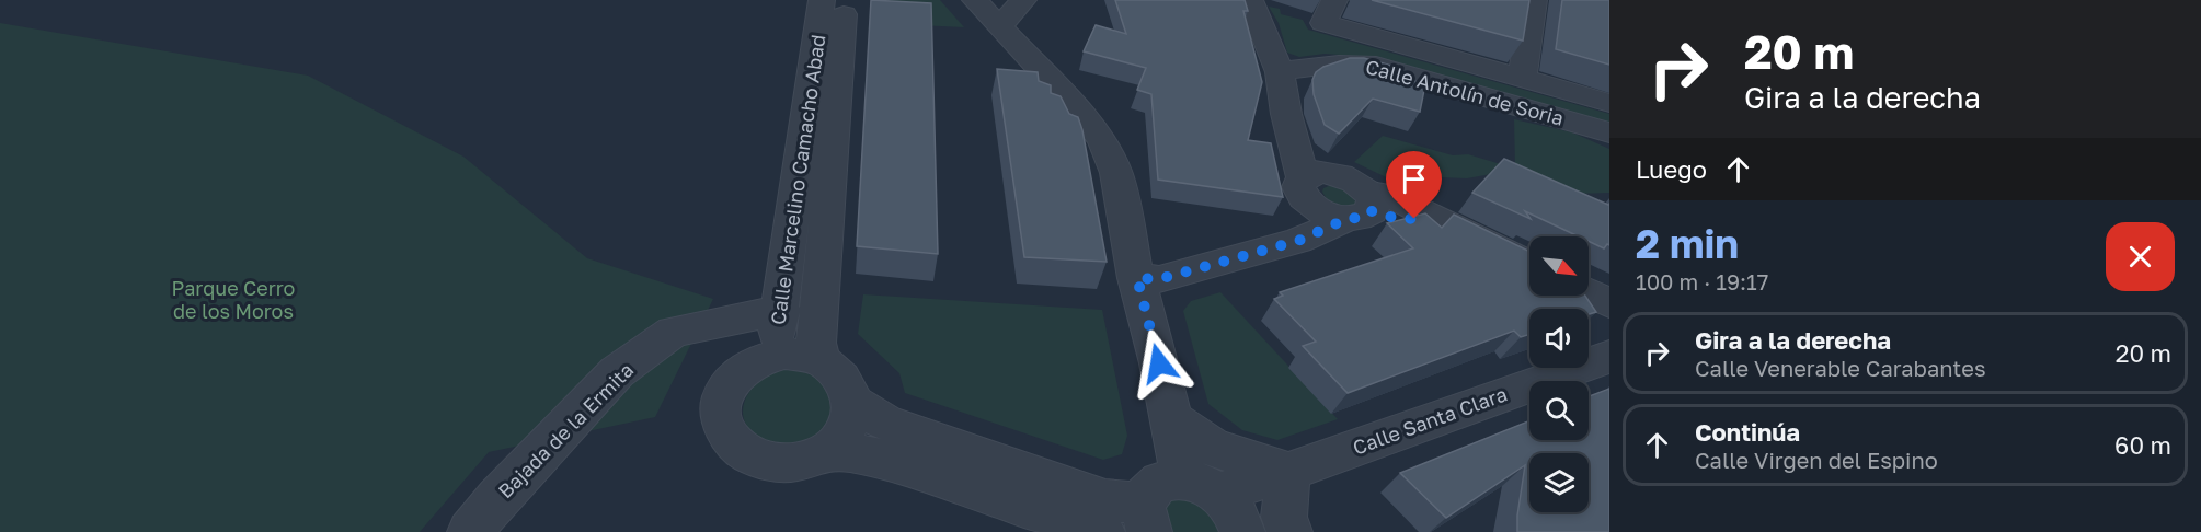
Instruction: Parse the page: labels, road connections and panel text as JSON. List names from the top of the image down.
{
  "streets": {
    "street": [
      "Calle Antolín de Soria",
      "Calle Marcelino Camacho Abad",
      "Calle Santa Clara",
      "Bajada de la Ermita"
    ]
  },
  "crossings": [
    ["Calle Marcelino Camacho Abad", "Bajada de la Ermita"]
  ],
  "parks": ["Parque Cerro de los Moros"],
  "north": "bottom right",
  "page": {
    "turn": ["20 m", "Gira a la derecha"],
    "then": "Luego",
    "heading": ["2 min", "100 m · 19:17"],
    "list": [
      {
        "name": "Gira a la derecha",
        "note": "Calle Venerable Carabantes",
        "value": "20 m"
      },
      {
        "name": "Continúa",
        "note": "Calle Virgen del Espino",
        "value": "60 m"
      }
    ]
  }
}
